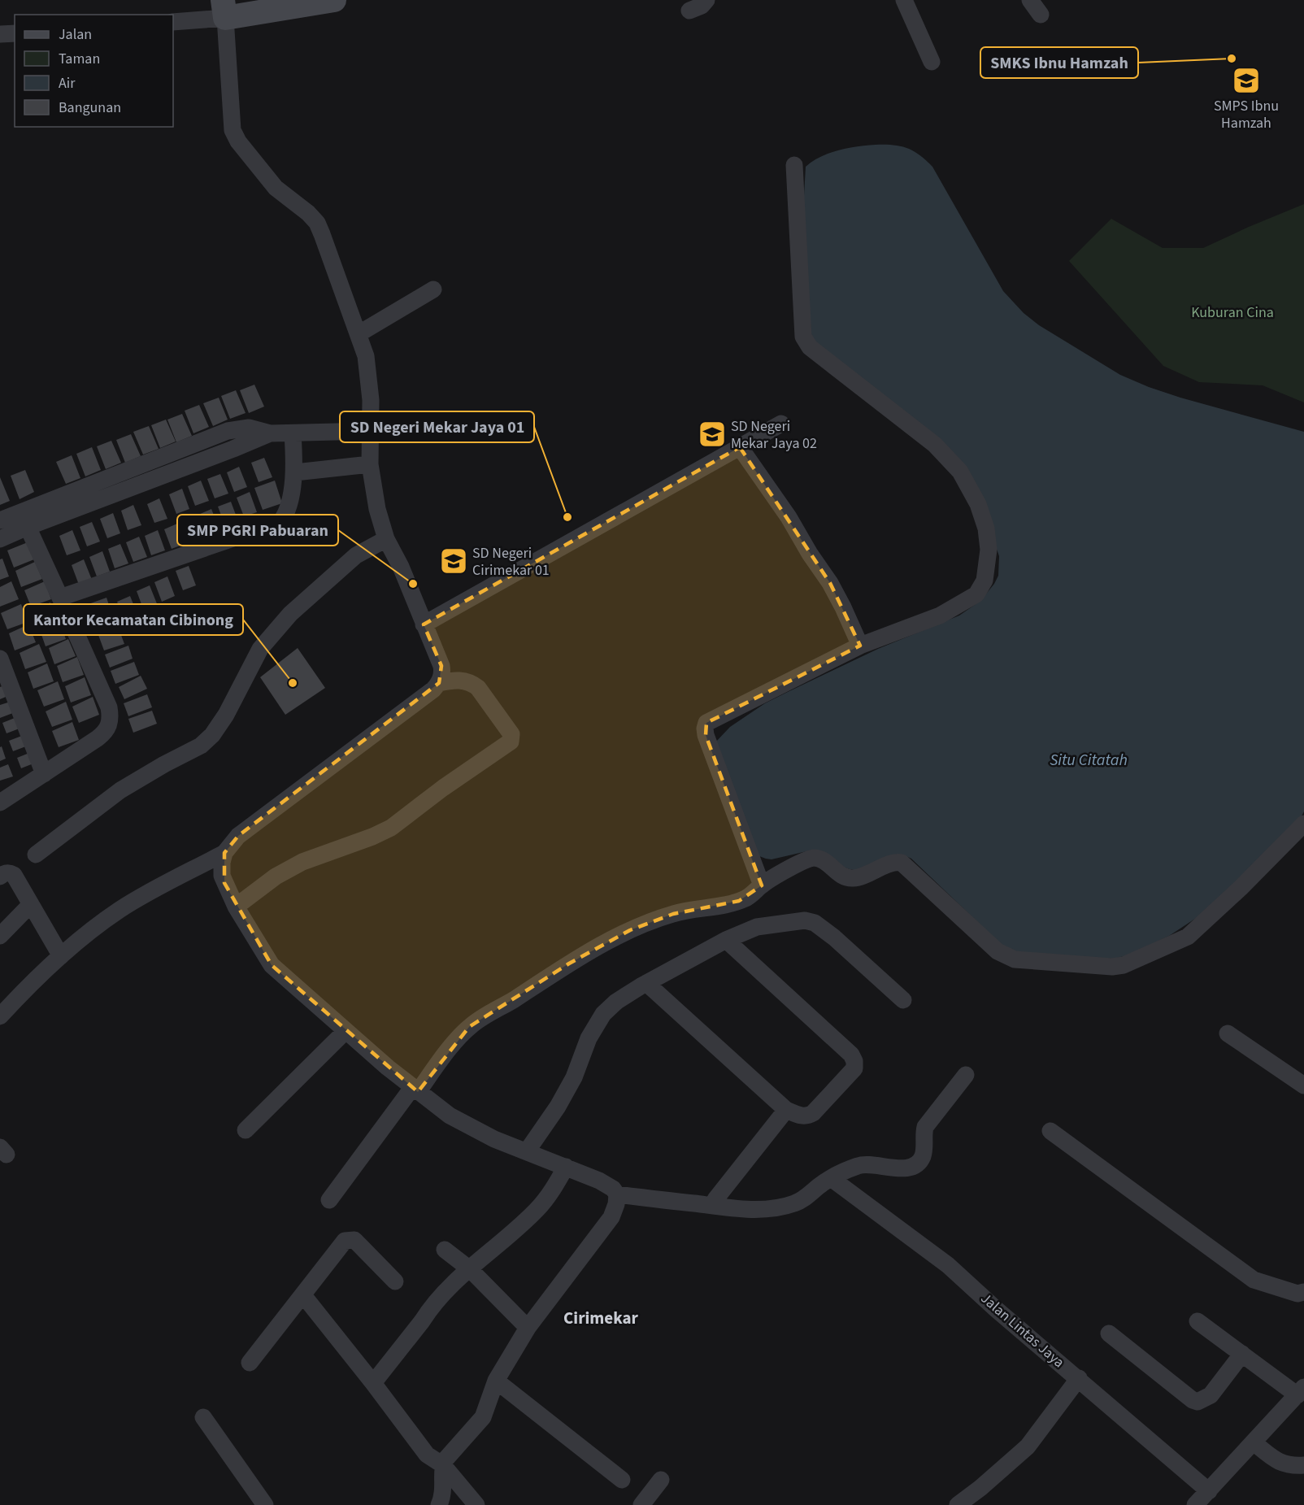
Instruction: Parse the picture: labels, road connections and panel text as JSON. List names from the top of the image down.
{
  "streets": {
    "street": ["Jalan Lintas Jaya"]
  },
  "districts": ["Cirimekar"],
  "water": ["Situ Citatah"],
  "parks": ["Kuburan Cina"],
  "places": {
    "other": [
      "SMKS Ibnu Hamzah",
      "SD Negeri Mekar Jaya 01",
      "SMP PGRI Pabuaran",
      "Kantor Kecamatan Cibinong"
    ],
    "school or university": ["SMPS Ibnu Hamzah", "SD Negeri Mekar Jaya 02", "SD Negeri Cirimekar 01"]
  },
  "legend": [
    "Jalan",
    "Taman",
    "Air",
    "Bangunan"
  ]
}
